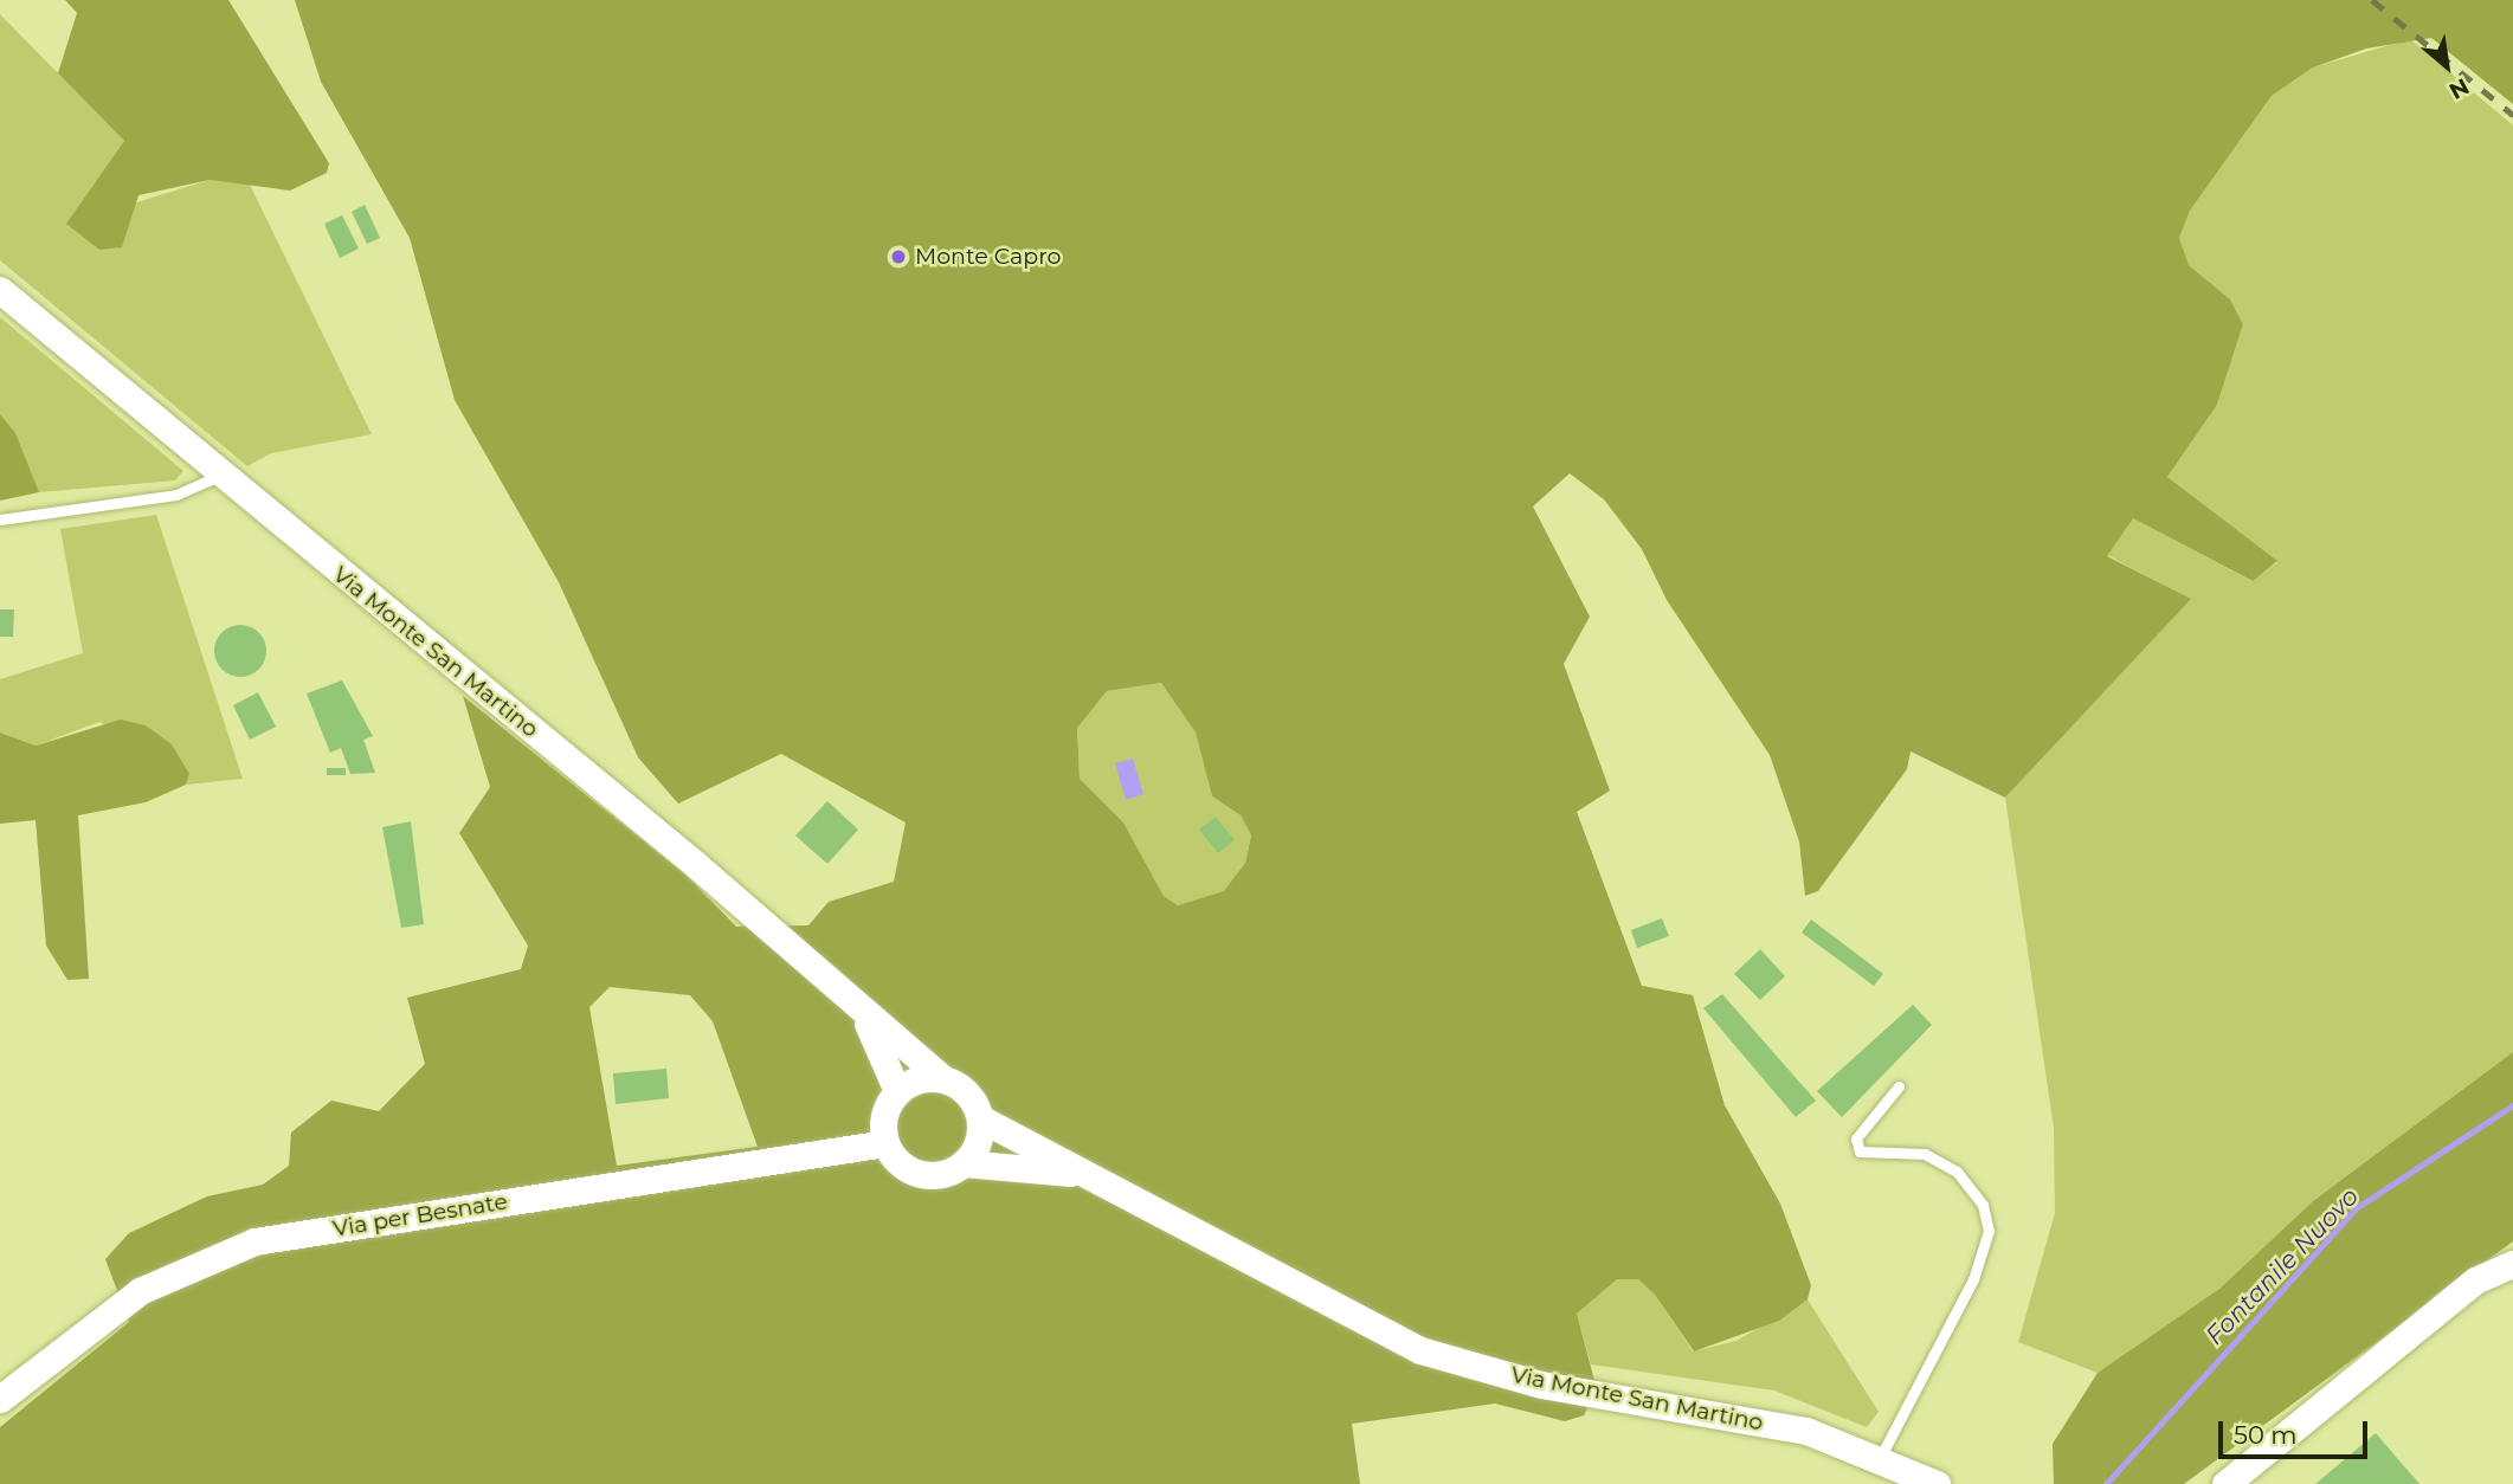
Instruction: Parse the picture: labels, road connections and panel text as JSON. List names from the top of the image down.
{
  "streets": {
    "street": ["Via Monte San Martino", "Via per Besnate"]
  },
  "crossings": [
    ["Via Monte San Martino", "Via per Besnate"]
  ],
  "water": ["Fontanile Nuovo"],
  "places": ["Monte Capro"],
  "scale_bar": "50 m",
  "north": "bottom right"
}
